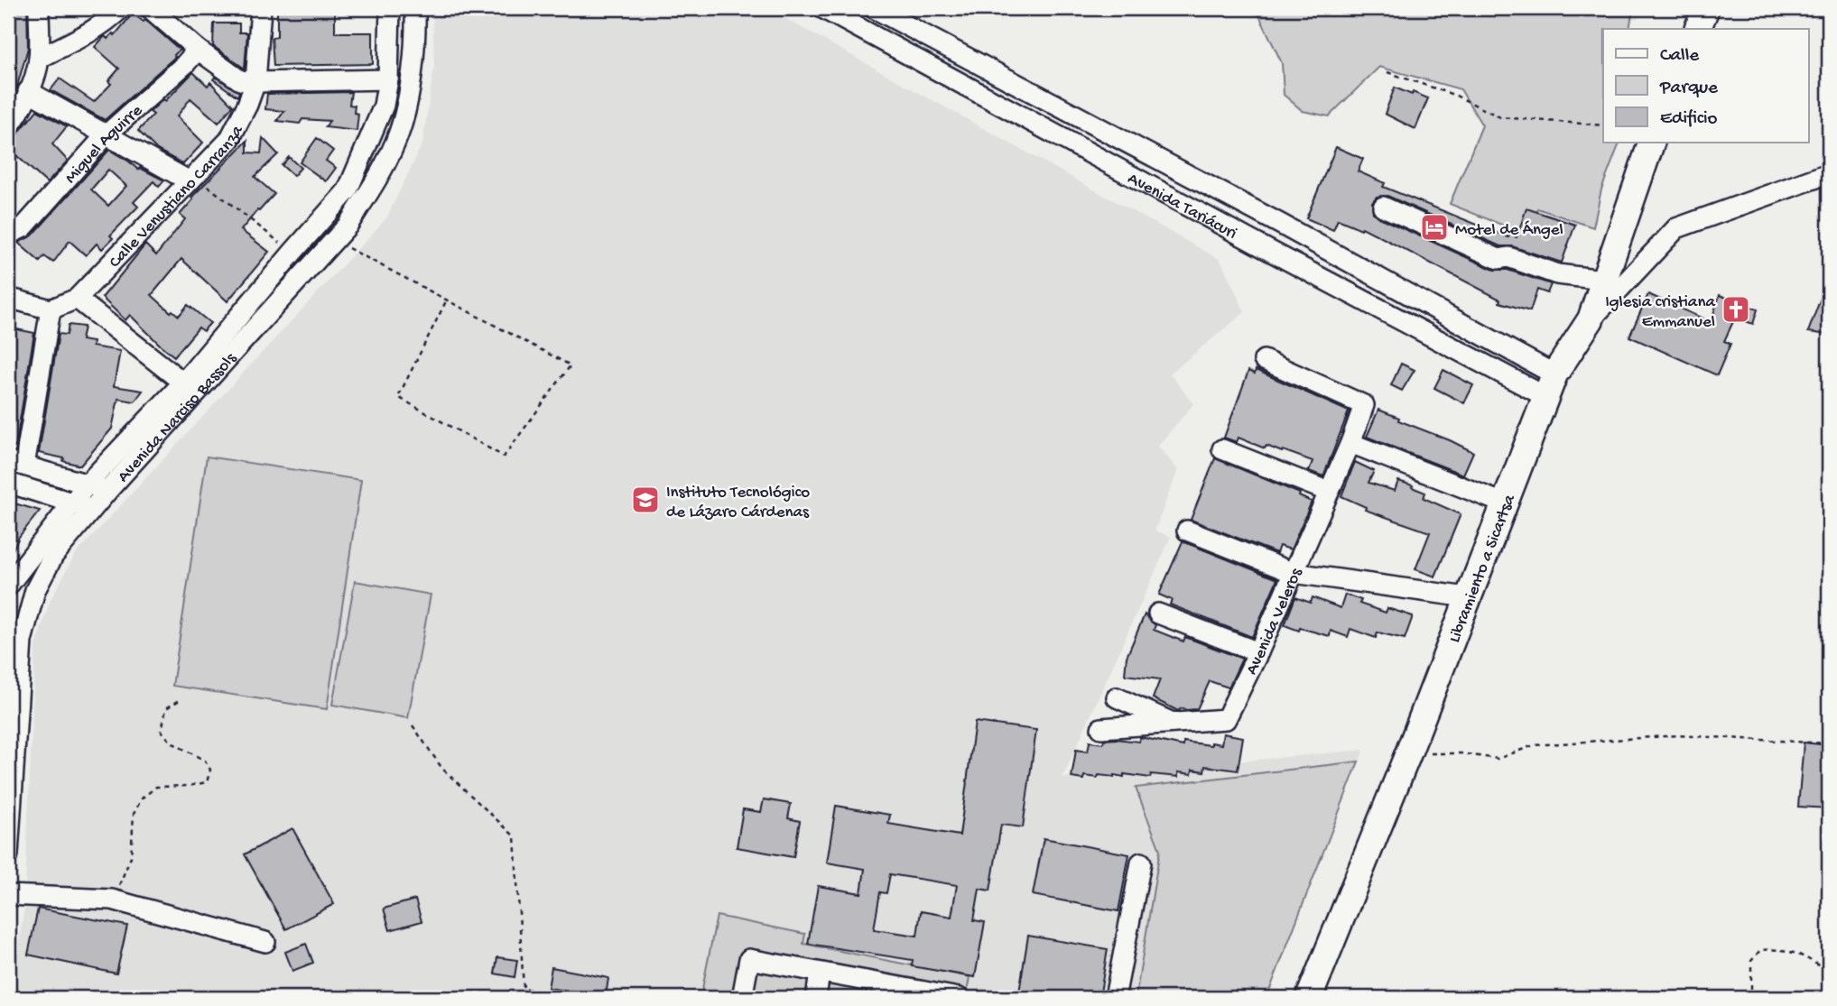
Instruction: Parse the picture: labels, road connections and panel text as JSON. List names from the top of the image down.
{
  "streets": {
    "main road": ["Libramiento a Sicartsa"],
    "street": [
      "Miguel Aguirre",
      "Calle Venustiano Carranza",
      "Avenida Tariácuri",
      "Avenida Narciso Bassols",
      "Avenida Veleros"
    ]
  },
  "crossings": [
    ["Avenida Tariácuri", "Libramiento a Sicartsa"]
  ],
  "places": {
    "hotel": ["Motel de Ángel"],
    "church": ["Iglesia cristiana Emmanuel"],
    "school or university": ["Instituto Tecnológico de Lázaro Cárdenas"]
  },
  "legend": ["Calle", "Parque", "Edificio"]
}
